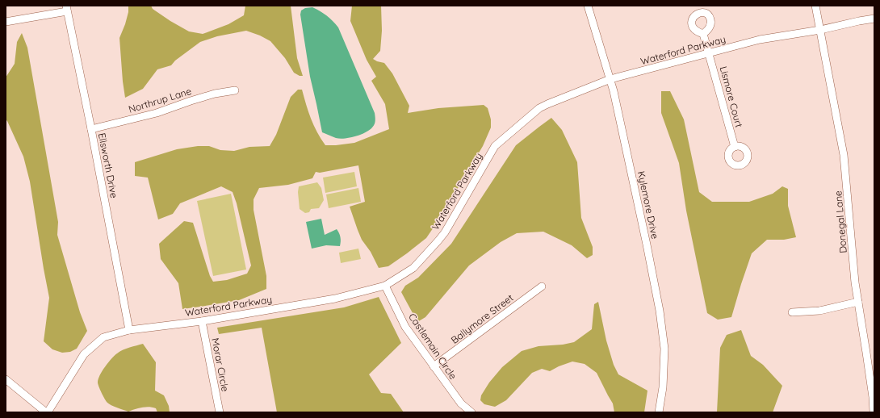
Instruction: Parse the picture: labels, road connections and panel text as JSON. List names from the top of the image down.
{
  "streets": {
    "street": [
      "Waterford Parkway",
      "Lismore Court",
      "Northrup Lane",
      "Ellsworth Drive",
      "Kylemore Drive",
      "Donegal Lane",
      "Ballymore Street",
      "Castlemain Circle",
      "Morar Circle"
    ]
  },
  "crossings": [
    ["Waterford Parkway", "Lismore Court"],
    ["Waterford Parkway", "Ellsworth Drive"],
    ["Waterford Parkway", "Kylemore Drive"],
    ["Waterford Parkway", "Donegal Lane"],
    ["Waterford Parkway", "Castlemain Circle"],
    ["Waterford Parkway", "Morar Circle"],
    ["Northrup Lane", "Ellsworth Drive"],
    ["Ballymore Street", "Castlemain Circle"]
  ]
}
